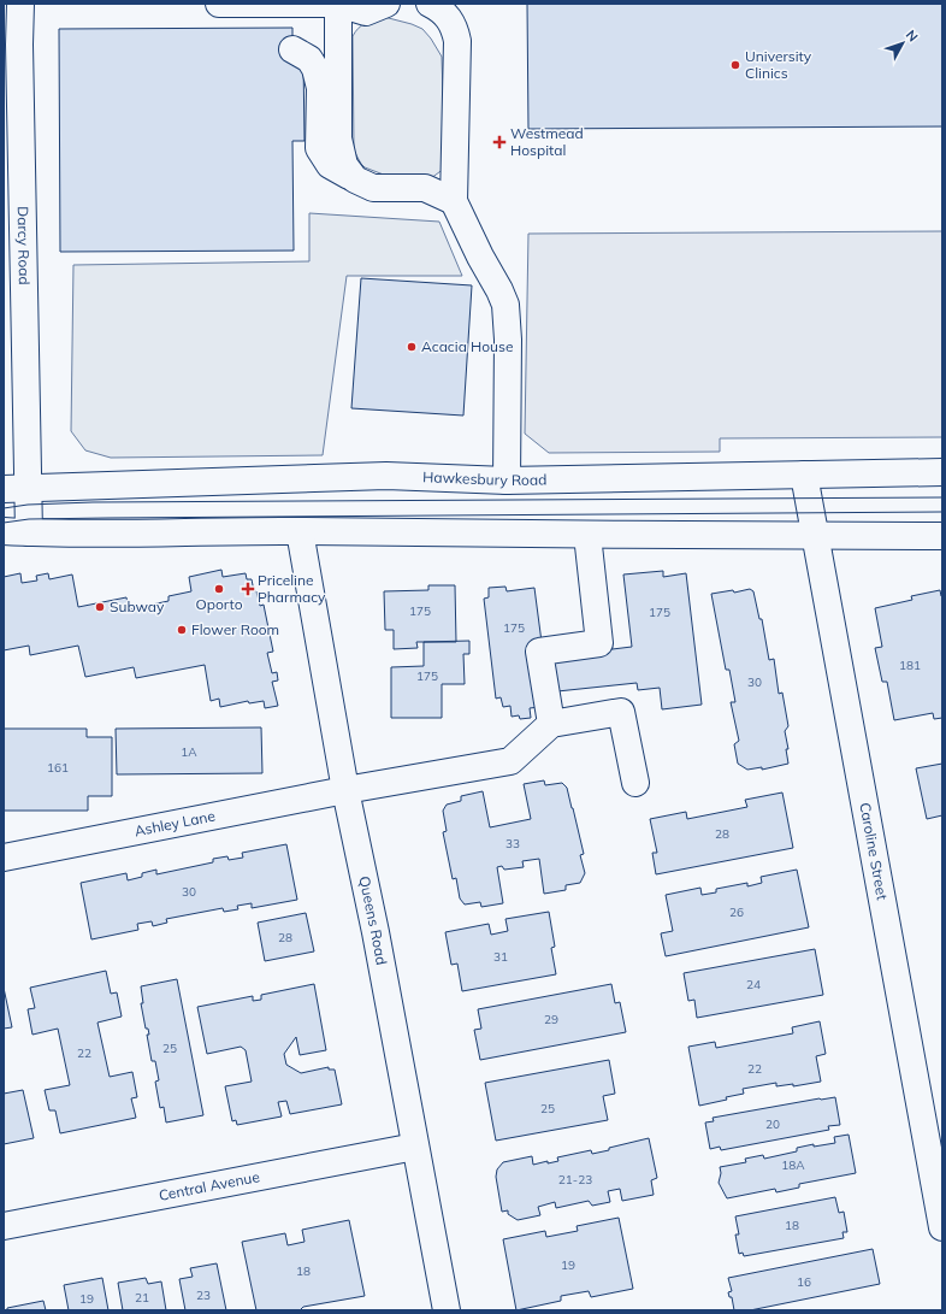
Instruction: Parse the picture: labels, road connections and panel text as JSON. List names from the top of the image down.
{
  "streets": {
    "street": [
      "Darcy Road",
      "Hawkesbury Road",
      "Ashley Lane",
      "Caroline Street",
      "Queens Road",
      "Central Avenue"
    ]
  },
  "crossings": [
    ["Darcy Road", "Hawkesbury Road"],
    ["Hawkesbury Road", "Caroline Street"],
    ["Ashley Lane", "Queens Road"],
    ["Queens Road", "Central Avenue"]
  ],
  "places": {
    "other": [
      "University Clinics",
      "Acacia House",
      "Oporto",
      "Subway",
      "Flower Room"
    ],
    "health": ["Westmead Hospital", "Priceline Pharmacy"]
  },
  "house_numbers": [
    "175",
    "175",
    "175",
    "181",
    "175",
    "30",
    "1A",
    "161",
    "28",
    "33",
    "30",
    "26",
    "28",
    "31",
    "24",
    "29",
    "25",
    "22",
    "22",
    "25",
    "20",
    "18A",
    "21-23",
    "18",
    "19",
    "18",
    "16",
    "23",
    "21",
    "19"
  ],
  "north": "top right"
}
